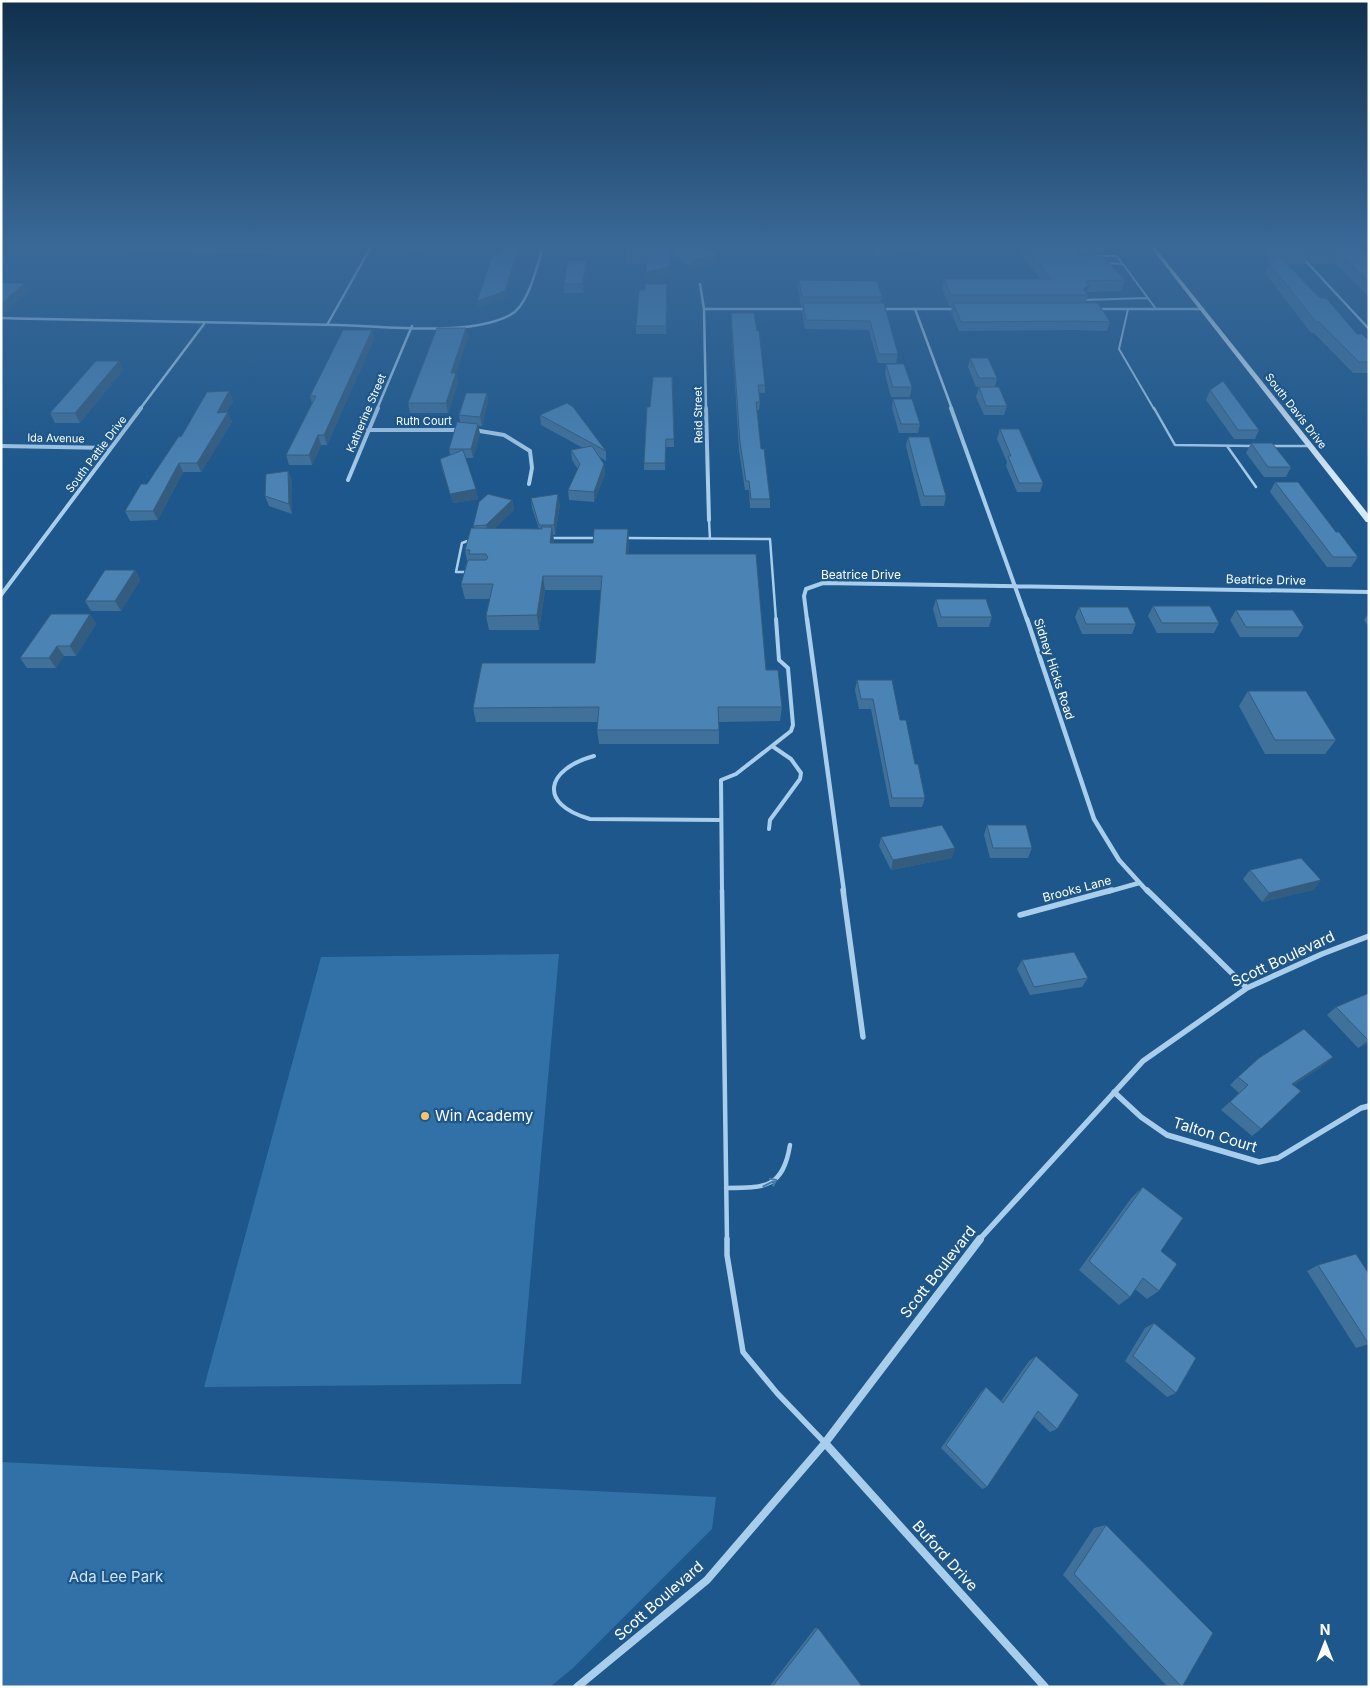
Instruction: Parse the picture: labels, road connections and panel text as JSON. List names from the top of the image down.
{
  "streets": {
    "street": [
      "South Davis Drive",
      "Katherine Street",
      "Reid Street",
      "Ruth Court",
      "Ida Avenue",
      "South Pattie Drive",
      "Beatrice Drive",
      "Sidney Hicks Road",
      "Brooks Lane",
      "Scott Boulevard",
      "Talton Court",
      "Buford Drive"
    ]
  },
  "crossings": [
    ["Katherine Street", "Ruth Court"],
    ["Ida Avenue", "South Pattie Drive"],
    ["Beatrice Drive", "Sidney Hicks Road"],
    ["Sidney Hicks Road", "Brooks Lane"],
    ["Sidney Hicks Road", "Scott Boulevard"],
    ["Scott Boulevard", "Talton Court"],
    ["Scott Boulevard", "Buford Drive"]
  ],
  "parks": ["Ada Lee Park"],
  "places": ["Win Academy"],
  "north": "top"
}
